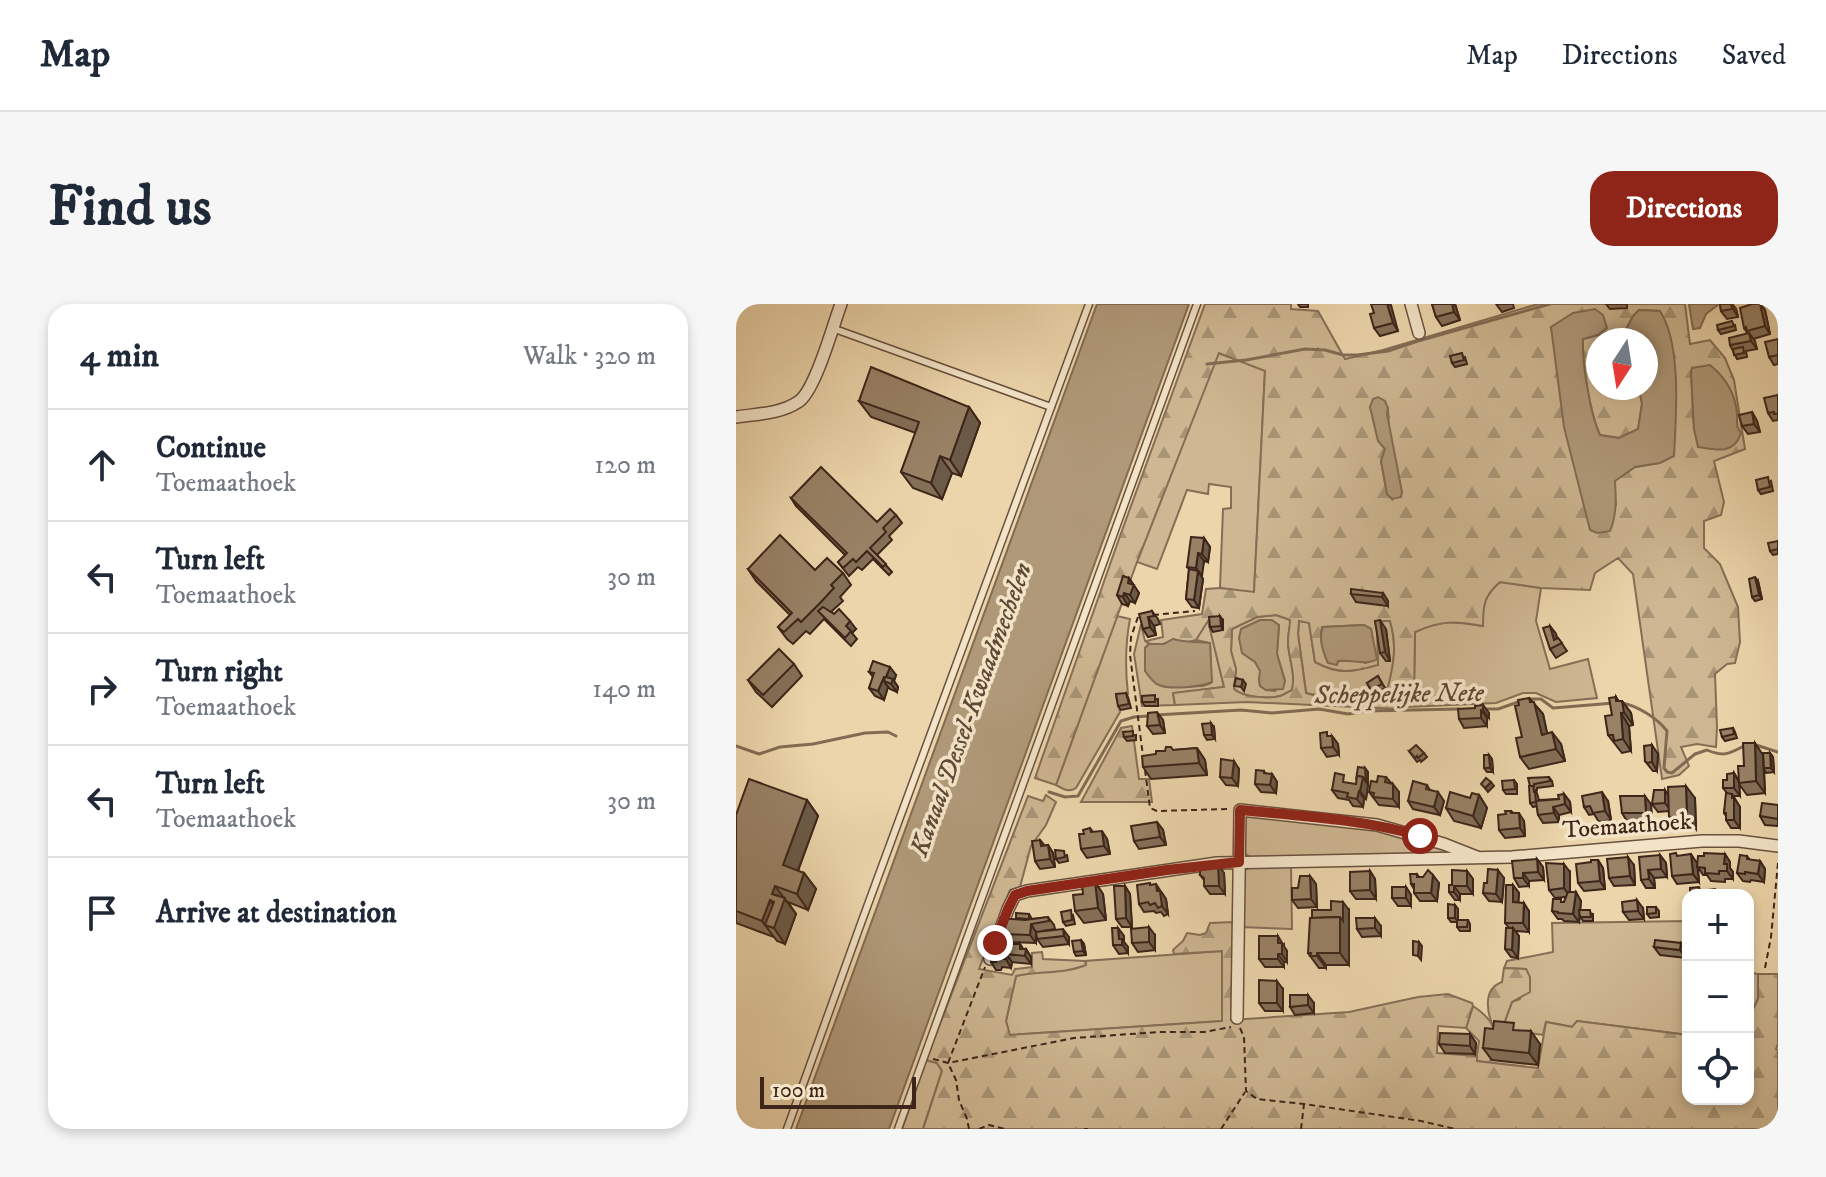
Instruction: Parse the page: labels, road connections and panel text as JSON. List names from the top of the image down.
{
  "streets": {
    "street": ["Toemaathoek"]
  },
  "water": ["Scheppelijke Nete", "Kanaal Dessel-Kwaadmechelen"],
  "scale_bar": "100 m",
  "north": "bottom",
  "page": {
    "header": "Map",
    "nav": ["Map", "Directions", "Saved"],
    "buttons": "Directions",
    "title": "Find us",
    "heading": ["4 min", "Walk · 320 m"],
    "list": [
      ["Continue", "Toemaathoek", "120 m"],
      ["Turn left", "Toemaathoek", "30 m"],
      ["Turn right", "Toemaathoek", "140 m"],
      ["Turn left", "Toemaathoek", "30 m"],
      "Arrive at destination"
    ],
    "map_buttons": ["+", "−"],
    "scale": "100 m"
  }
}
